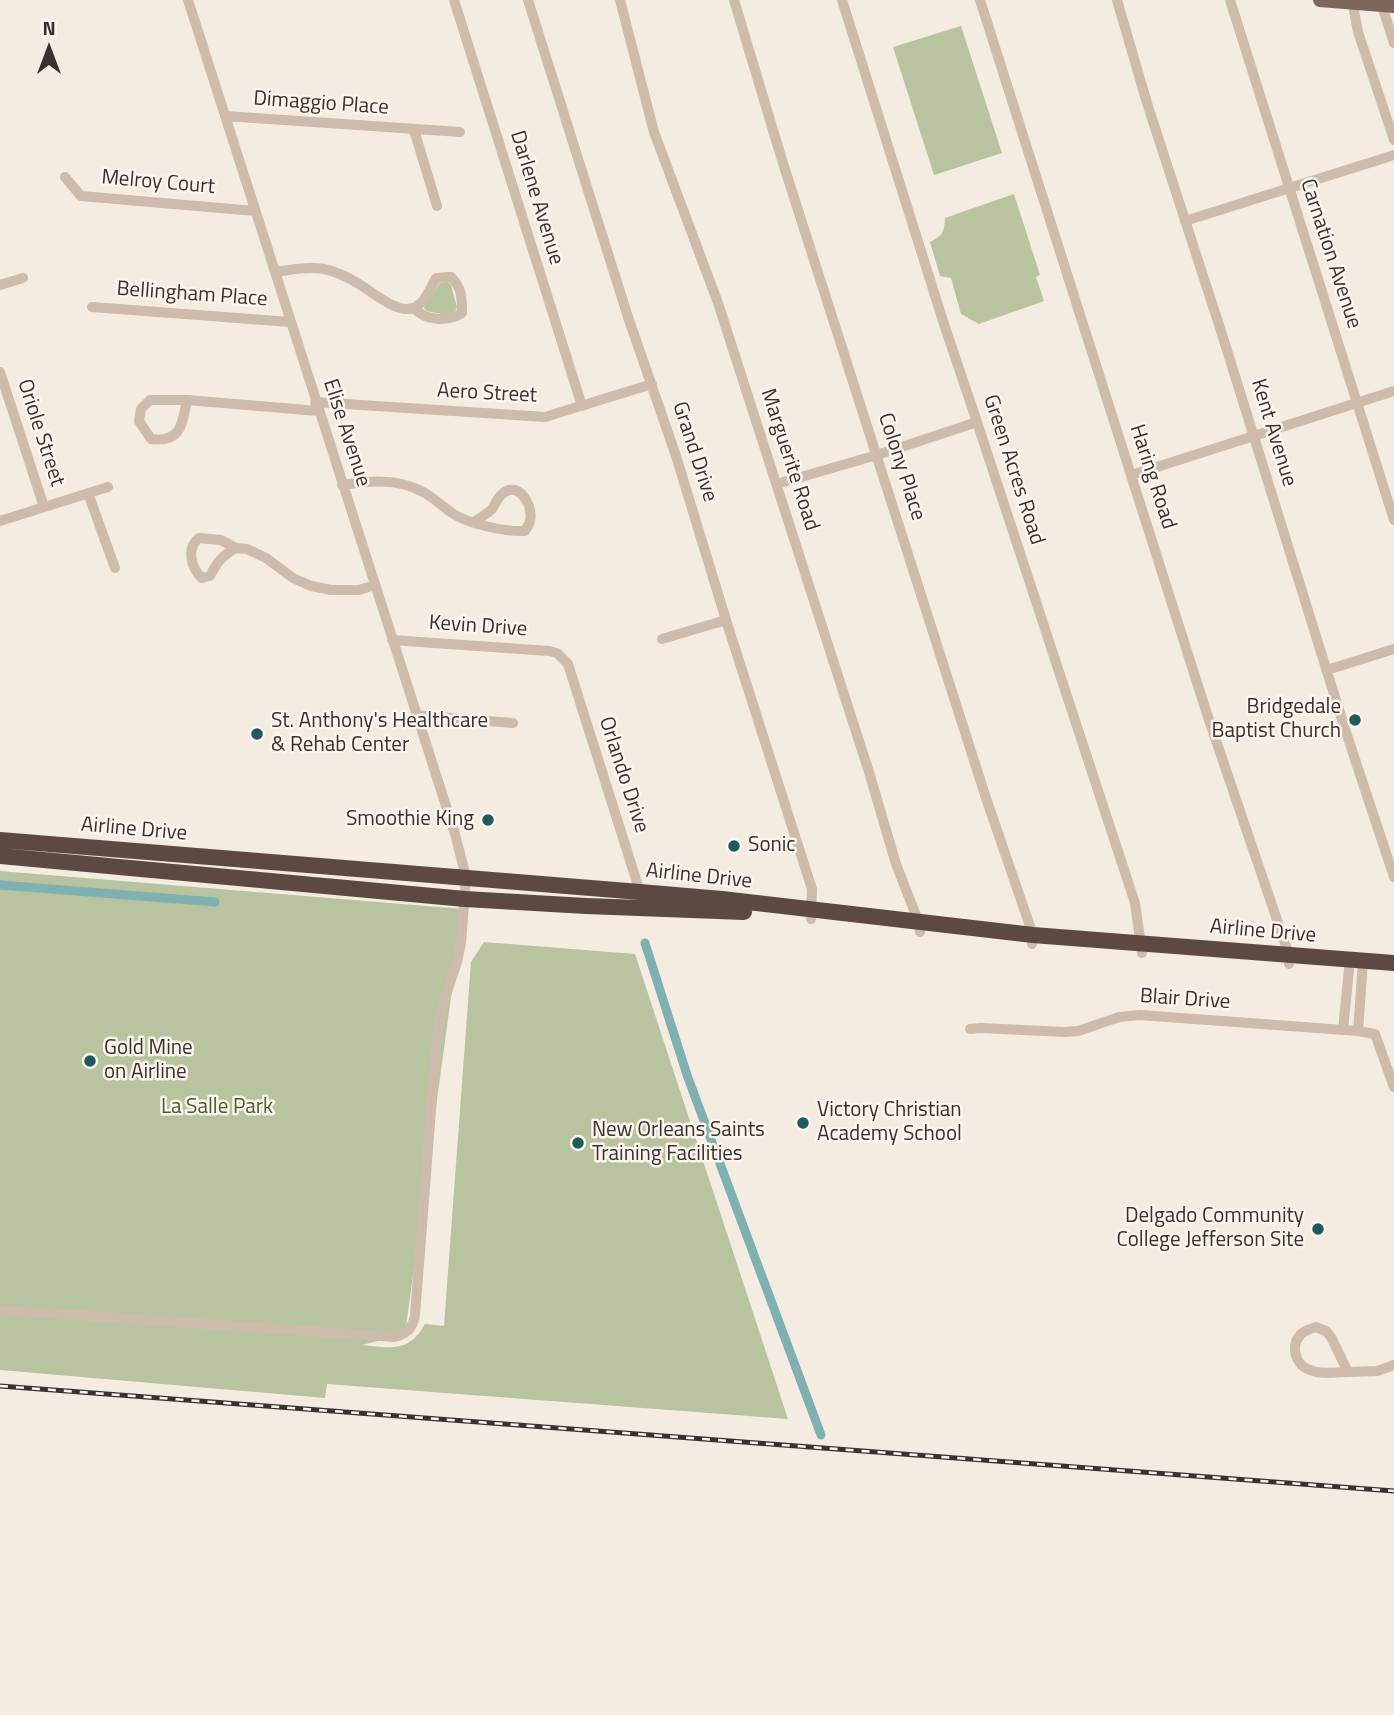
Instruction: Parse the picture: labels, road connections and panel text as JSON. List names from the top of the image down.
{
  "streets": {
    "highway": ["Airline Drive"],
    "street": [
      "Dimaggio Place",
      "Melroy Court",
      "Darlene Avenue",
      "Carnation Avenue",
      "Bellingham Place",
      "Aero Street",
      "Oriole Street",
      "Elise Avenue",
      "Kent Avenue",
      "Grand Drive",
      "Marguerite Road",
      "Colony Place",
      "Green Acres Road",
      "Haring Road",
      "Kevin Drive",
      "Orlando Drive",
      "Blair Drive"
    ]
  },
  "crossings": [
    ["Dimaggio Place", "Elise Avenue"],
    ["Melroy Court", "Elise Avenue"],
    ["Darlene Avenue", "Aero Street"],
    ["Bellingham Place", "Elise Avenue"],
    ["Aero Street", "Elise Avenue"],
    ["Aero Street", "Grand Drive"],
    ["Elise Avenue", "Kevin Drive"],
    ["Elise Avenue", "Airline Drive"],
    ["Grand Drive", "Airline Drive"],
    ["Marguerite Road", "Airline Drive"],
    ["Colony Place", "Airline Drive"],
    ["Green Acres Road", "Airline Drive"],
    ["Haring Road", "Airline Drive"],
    ["Kevin Drive", "Orlando Drive"],
    ["Orlando Drive", "Airline Drive"]
  ],
  "parks": ["La Salle Park"],
  "places": [
    "Bridgedale Baptist Church",
    "St. Anthony's Healthcare & Rehab Center",
    "Smoothie King",
    "Sonic",
    "Gold Mine on Airline",
    "Victory Christian Academy School",
    "New Orleans Saints Training Facilities",
    "Delgado Community College Jefferson Site"
  ],
  "north": "top"
}
